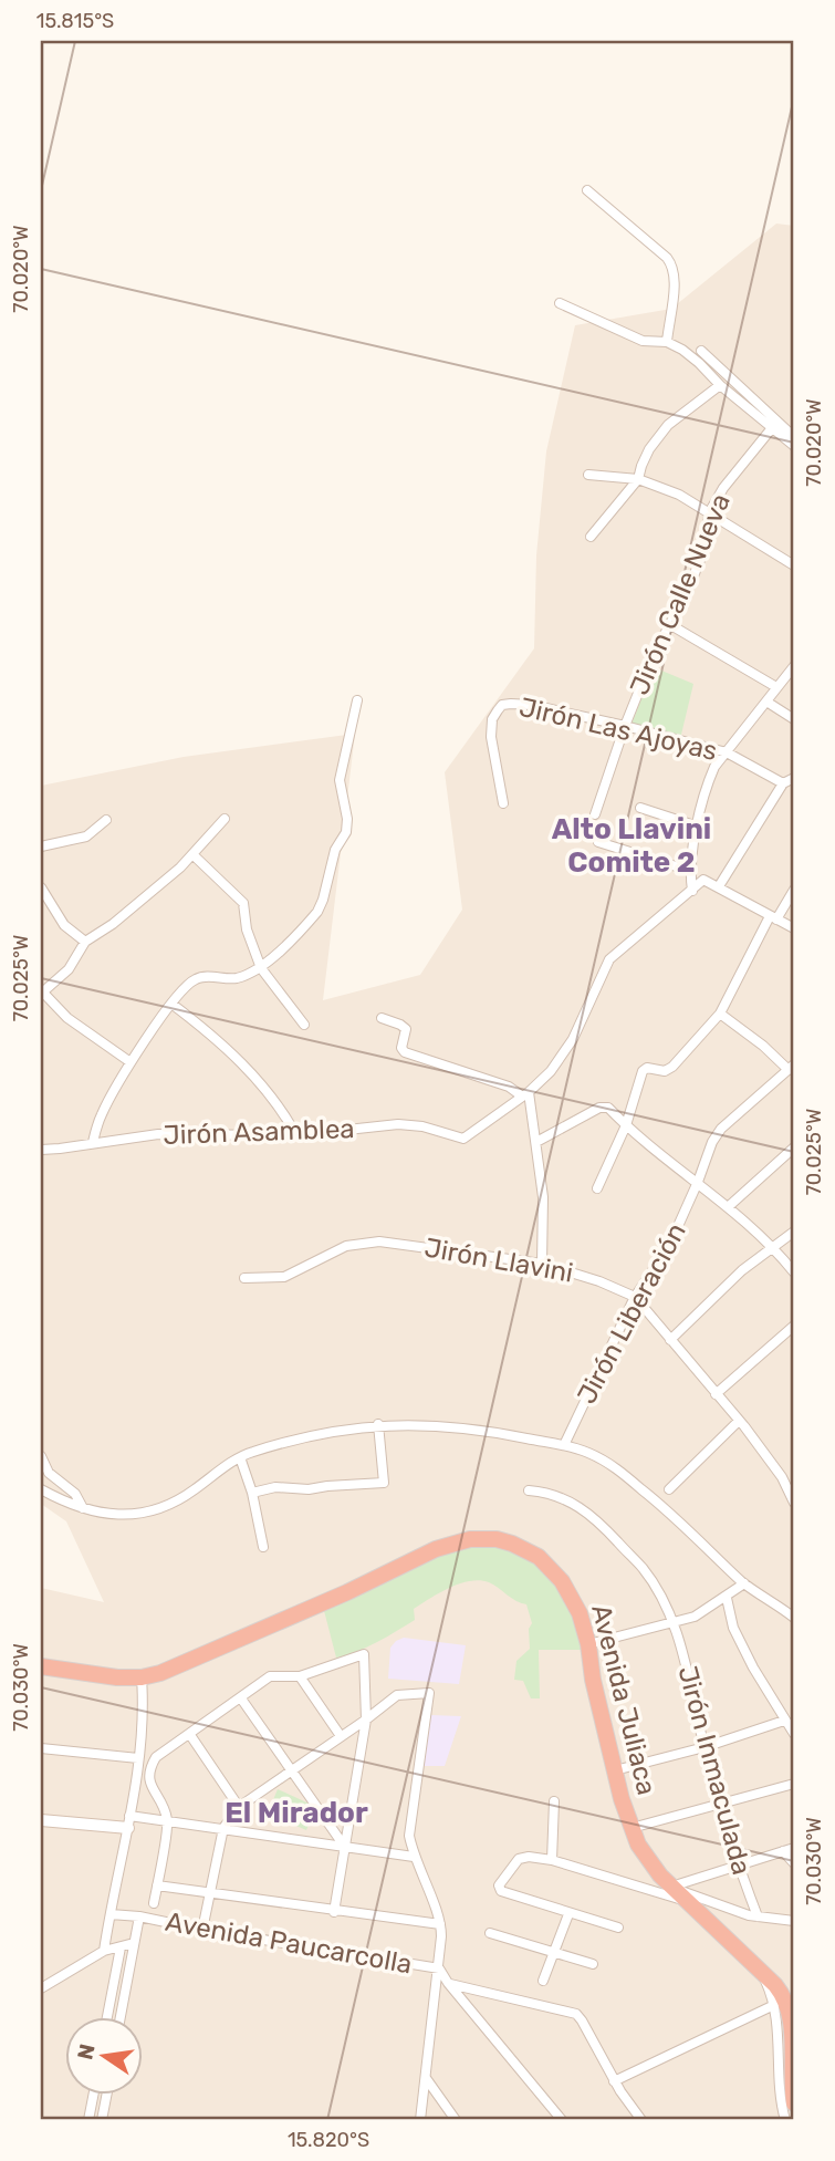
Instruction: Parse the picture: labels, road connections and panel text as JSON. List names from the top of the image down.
{
  "streets": {
    "highway": ["Avenida Juliaca"],
    "street": [
      "Jirón Calle Nueva",
      "Jirón Las Ajoyas",
      "Jirón Asamblea",
      "Jirón Llavini",
      "Jirón Liberación",
      "Jirón Inmaculada",
      "Avenida Paucarcolla"
    ]
  },
  "crossings": [
    ["Jirón Calle Nueva", "Jirón Las Ajoyas"],
    ["Jirón Llavini", "Jirón Liberación"]
  ],
  "districts": ["Alto Llavini Comite 2", "El Mirador"],
  "north": "left",
  "coordinates": [
    "15.815°S",
    "70.020°W",
    "70.025°W",
    "70.030°W",
    "15.820°S"
  ]
}
